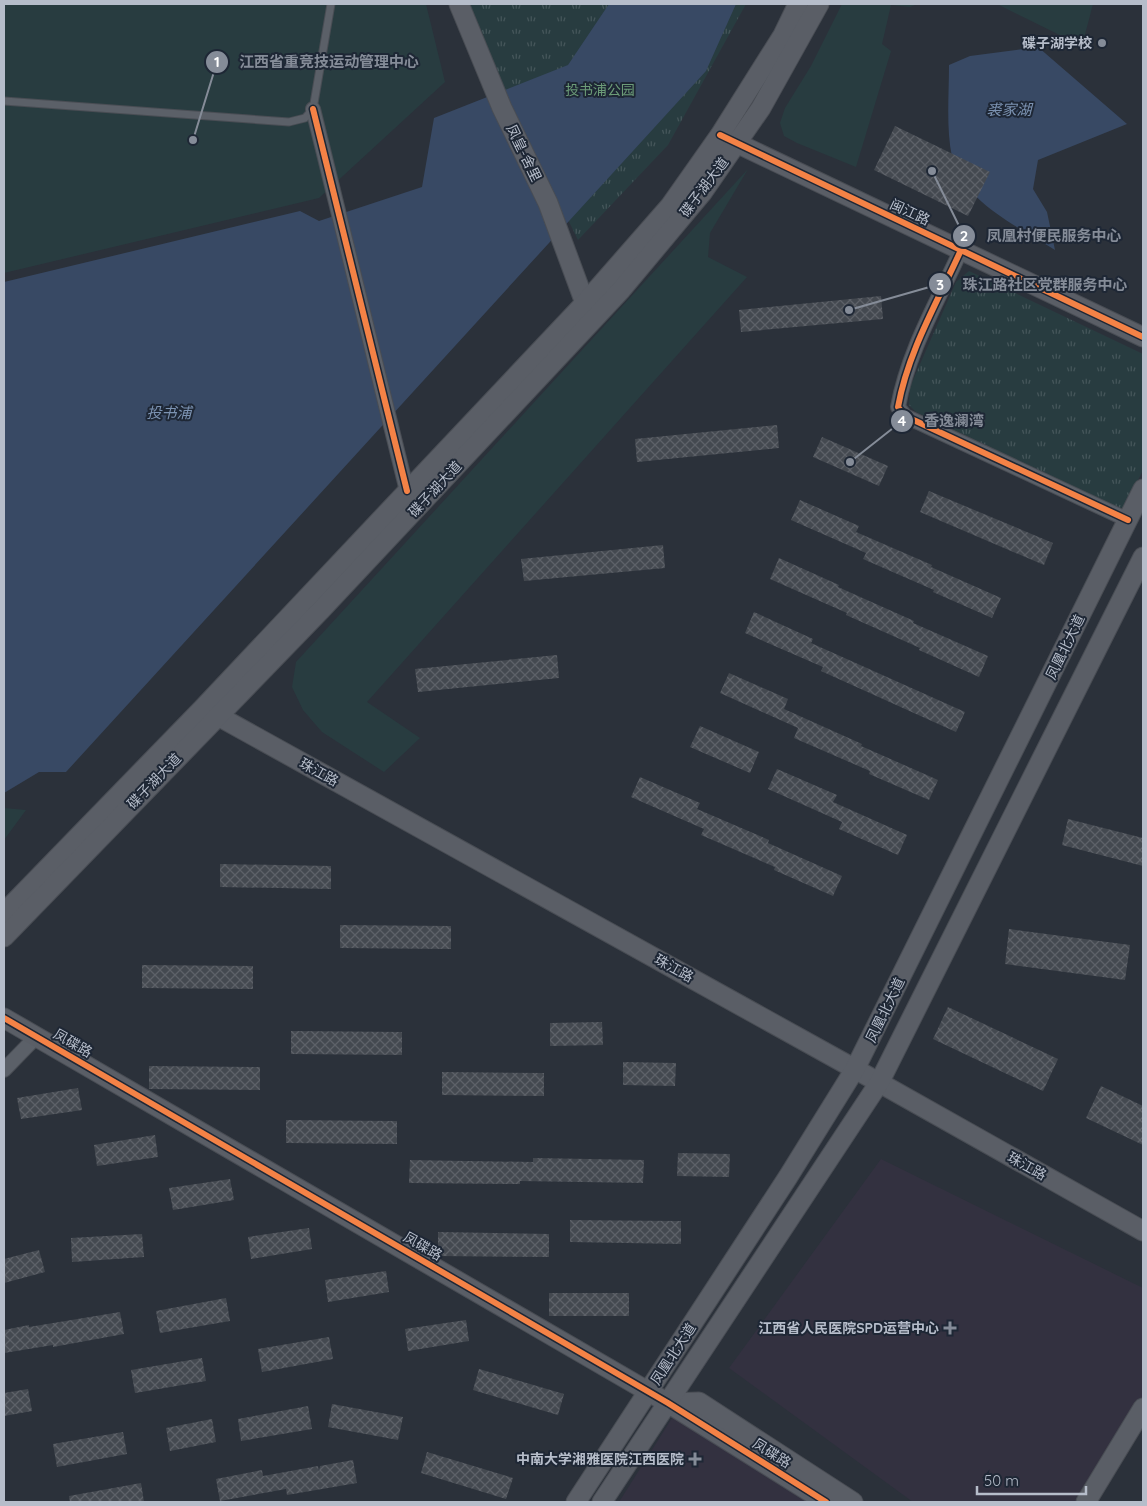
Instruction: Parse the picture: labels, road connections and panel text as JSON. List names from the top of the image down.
{
  "streets": {
    "main road": [
      "凤皇-舍里",
      "碟子湖大道",
      "闽江路",
      "凤凰北大道",
      "珠江路",
      "凤碟路"
    ]
  },
  "crossings": [
    ["凤皇-舍里", "碟子湖大道"],
    ["碟子湖大道", "闽江路"],
    ["碟子湖大道", "珠江路"],
    ["凤凰北大道", "珠江路"],
    ["凤凰北大道", "凤碟路"]
  ],
  "water": ["裘家湖", "投书浦"],
  "parks": ["投书浦公园"],
  "places": {
    "other": [
      "碟子湖学校",
      "江西省重竞技运动管理中心",
      "凤凰村便民服务中心",
      "珠江路社区党群服务中心",
      "香逸澜湾"
    ],
    "health": ["江西省人民医院SPD运营中心", "中南大学湘雅医院江西医院"]
  },
  "scale_bar": "50 m"
}
